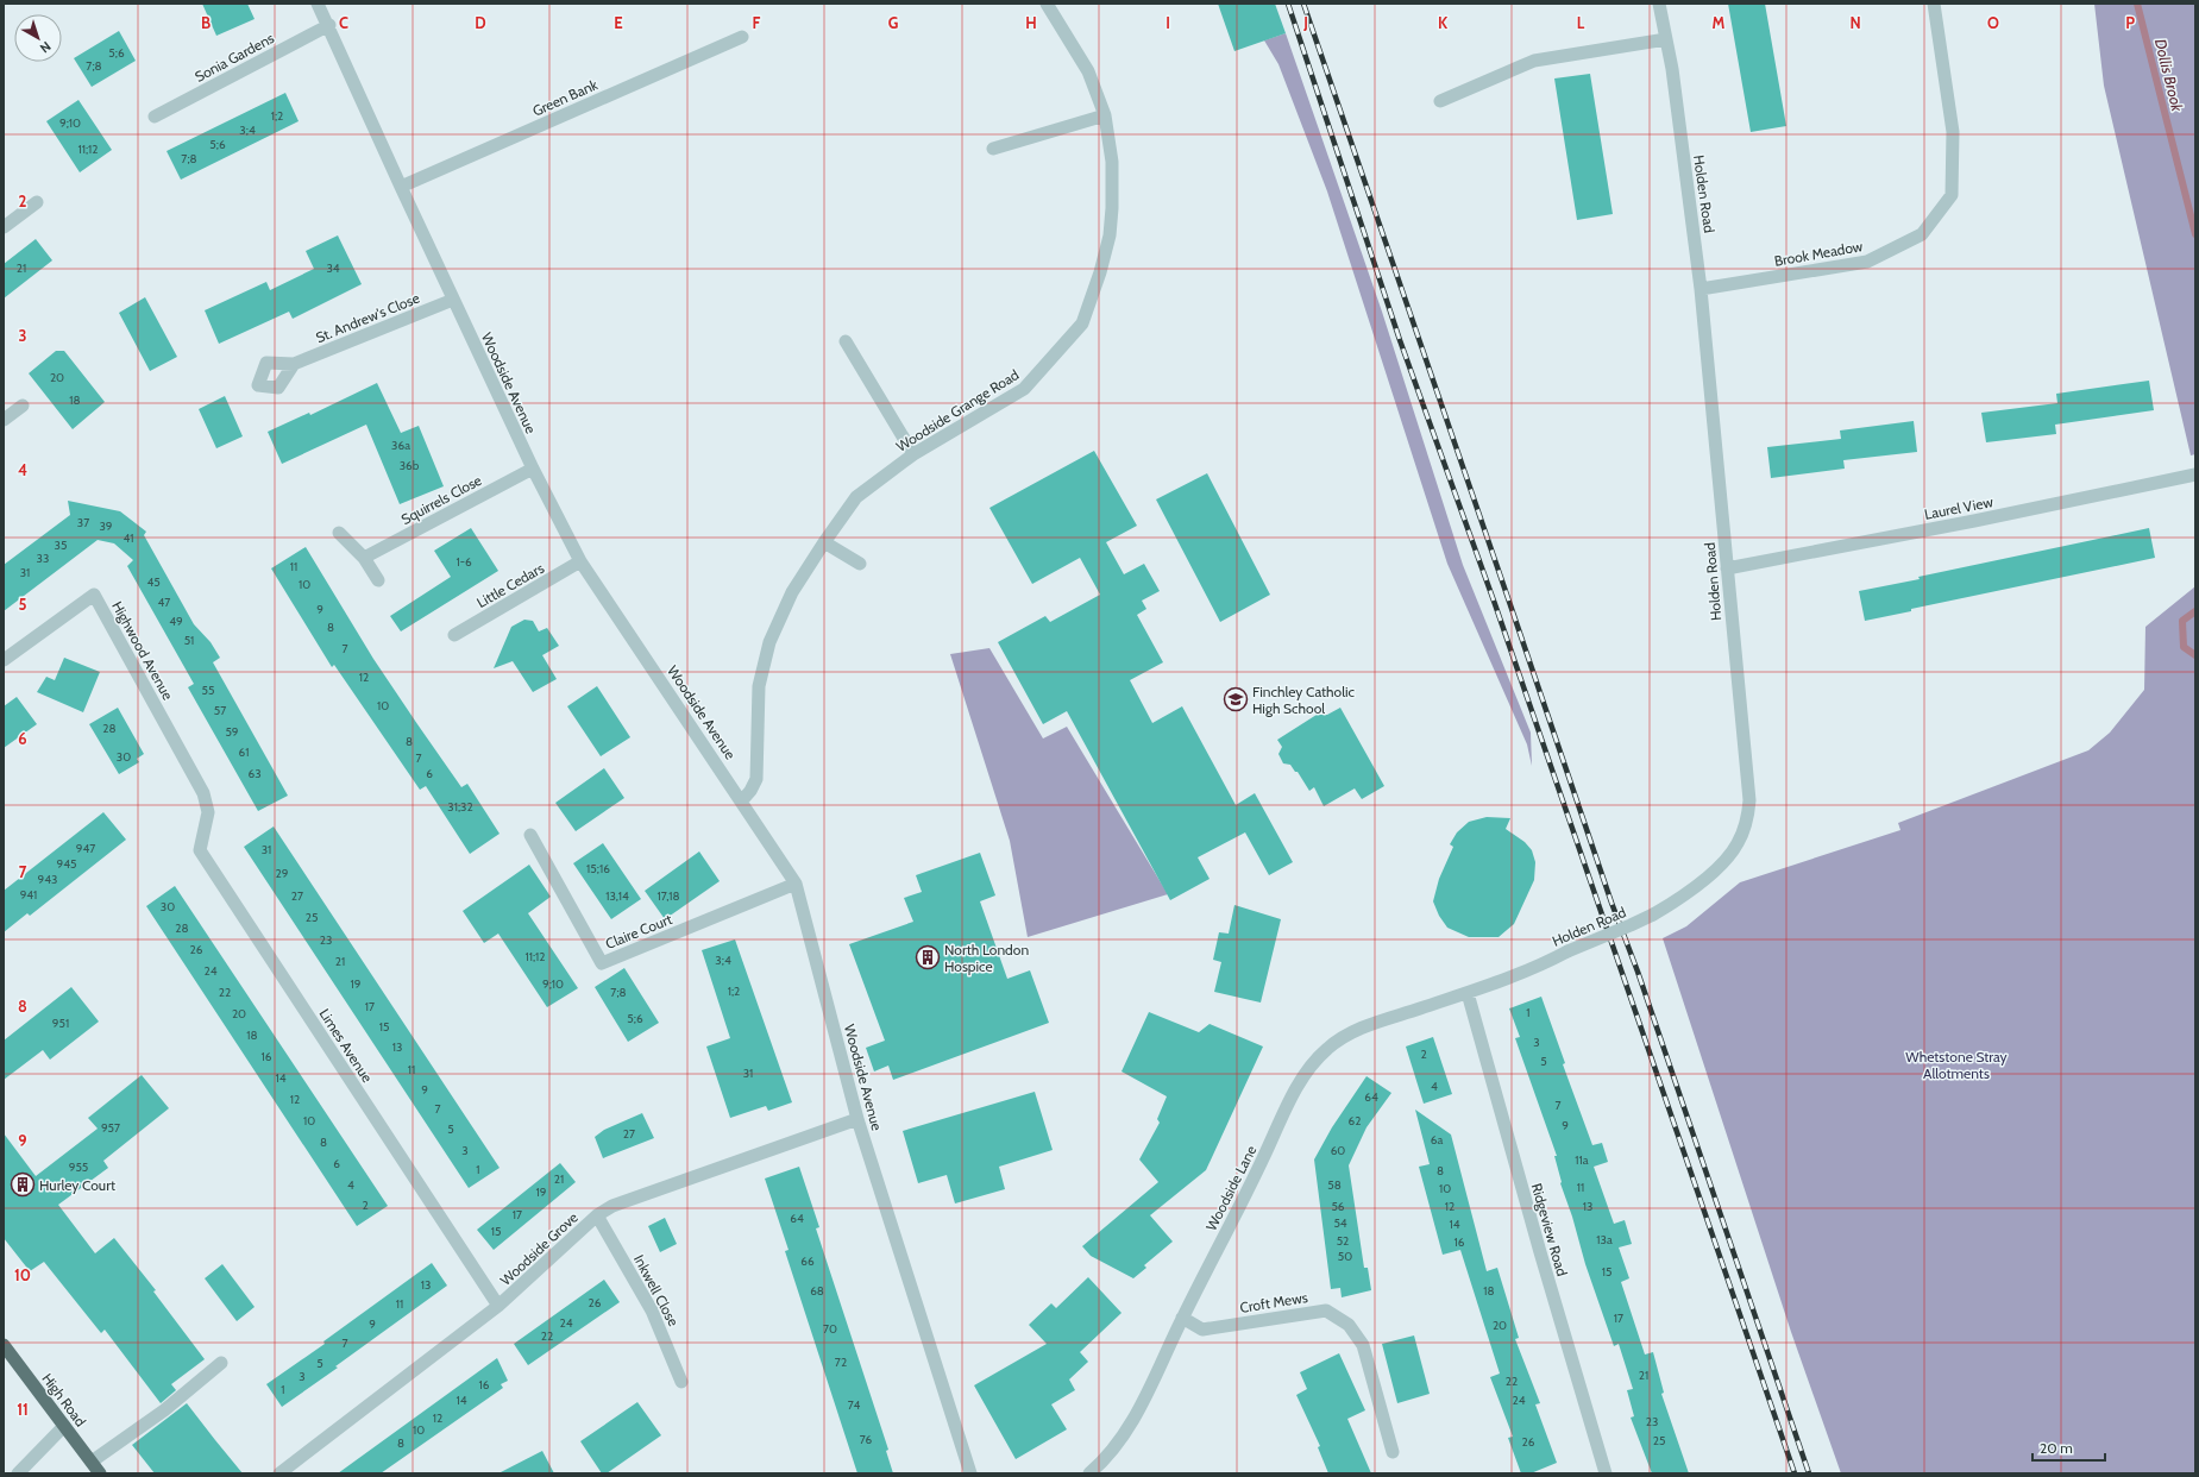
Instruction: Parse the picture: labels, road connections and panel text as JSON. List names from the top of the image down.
{
  "streets": {
    "main road": ["High Road"],
    "street": [
      "Sonia Gardens",
      "Green Bank",
      "Holden Road",
      "Brook Meadow",
      "St. Andrew's Close",
      "Woodside Avenue",
      "Woodside Grange Road",
      "Squirrels Close",
      "Laurel View",
      "Little Cedars",
      "Highwood Avenue",
      "Claire Court",
      "Limes Avenue",
      "Woodside Lane",
      "Ridgeview Road",
      "Woodside Grove",
      "Inkwell Close",
      "Croft Mews"
    ]
  },
  "crossings": [
    ["Sonia Gardens", "Woodside Avenue"],
    ["Green Bank", "Woodside Avenue"],
    ["Holden Road", "Brook Meadow"],
    ["Holden Road", "Laurel View"],
    ["Holden Road", "Woodside Lane"],
    ["Holden Road", "Ridgeview Road"],
    ["St. Andrew's Close", "Woodside Avenue"],
    ["Woodside Avenue", "Woodside Grange Road"],
    ["Woodside Avenue", "Squirrels Close"],
    ["Woodside Avenue", "Little Cedars"],
    ["Woodside Avenue", "Claire Court"],
    ["Woodside Avenue", "Woodside Grove"],
    ["Highwood Avenue", "Limes Avenue"],
    ["Limes Avenue", "Woodside Grove"],
    ["Woodside Lane", "Ridgeview Road"],
    ["Woodside Lane", "Croft Mews"],
    ["Woodside Grove", "Inkwell Close"]
  ],
  "water": ["Dollis Brook"],
  "parks": ["Whetstone Stray Allotments"],
  "places": {
    "school or university": ["Finchley Catholic High School"],
    "building": ["North London Hospice", "Hurley Court"]
  },
  "house_numbers": [
    "5;6",
    "7;8",
    "1;2",
    "9;10",
    "3;4",
    "5;6",
    "11;12",
    "7;8",
    "21",
    "34",
    "20",
    "18",
    "36a",
    "36b",
    "37",
    "39",
    "41",
    "35",
    "33",
    "1-6",
    "11",
    "31",
    "45",
    "10",
    "47",
    "9",
    "49",
    "8",
    "51",
    "7",
    "12",
    "55",
    "10",
    "57",
    "28",
    "59",
    "8",
    "61",
    "30",
    "7",
    "63",
    "6",
    "31;32",
    "947",
    "31",
    "945",
    "15;16",
    "29",
    "943",
    "941",
    "27",
    "13,14",
    "17,18",
    "30",
    "25",
    "28",
    "23",
    "26",
    "11;12",
    "3;4",
    "21",
    "24",
    "19",
    "9;10",
    "1;2",
    "22",
    "7;8",
    "17",
    "1",
    "20",
    "5;6",
    "951",
    "15",
    "18",
    "3",
    "13",
    "2",
    "16",
    "5",
    "11",
    "31",
    "14",
    "4",
    "9",
    "64",
    "12",
    "7",
    "7",
    "10",
    "62",
    "9",
    "957",
    "5",
    "27",
    "6a",
    "8",
    "3",
    "60",
    "11a",
    "6",
    "955",
    "1",
    "8",
    "21",
    "4",
    "58",
    "11",
    "10",
    "19",
    "2",
    "56",
    "12",
    "13",
    "17",
    "64",
    "54",
    "14",
    "15",
    "13a",
    "52",
    "16",
    "50",
    "66",
    "15",
    "13",
    "68",
    "18",
    "26",
    "11",
    "17",
    "24",
    "9",
    "20",
    "70",
    "22",
    "7",
    "72",
    "5",
    "21",
    "3",
    "22",
    "16",
    "1",
    "14",
    "24",
    "74",
    "12",
    "23",
    "10",
    "76",
    "25",
    "26",
    "8"
  ],
  "scale_bar": "20 m",
  "north": "bottom right",
  "grid": {
    "columns": [
      "B",
      "C",
      "D",
      "E",
      "F",
      "G",
      "H",
      "I",
      "J",
      "K",
      "L",
      "M",
      "N",
      "O",
      "P"
    ],
    "rows": [
      "2",
      "3",
      "4",
      "5",
      "6",
      "7",
      "8",
      "9",
      "10",
      "11"
    ]
  }
}
